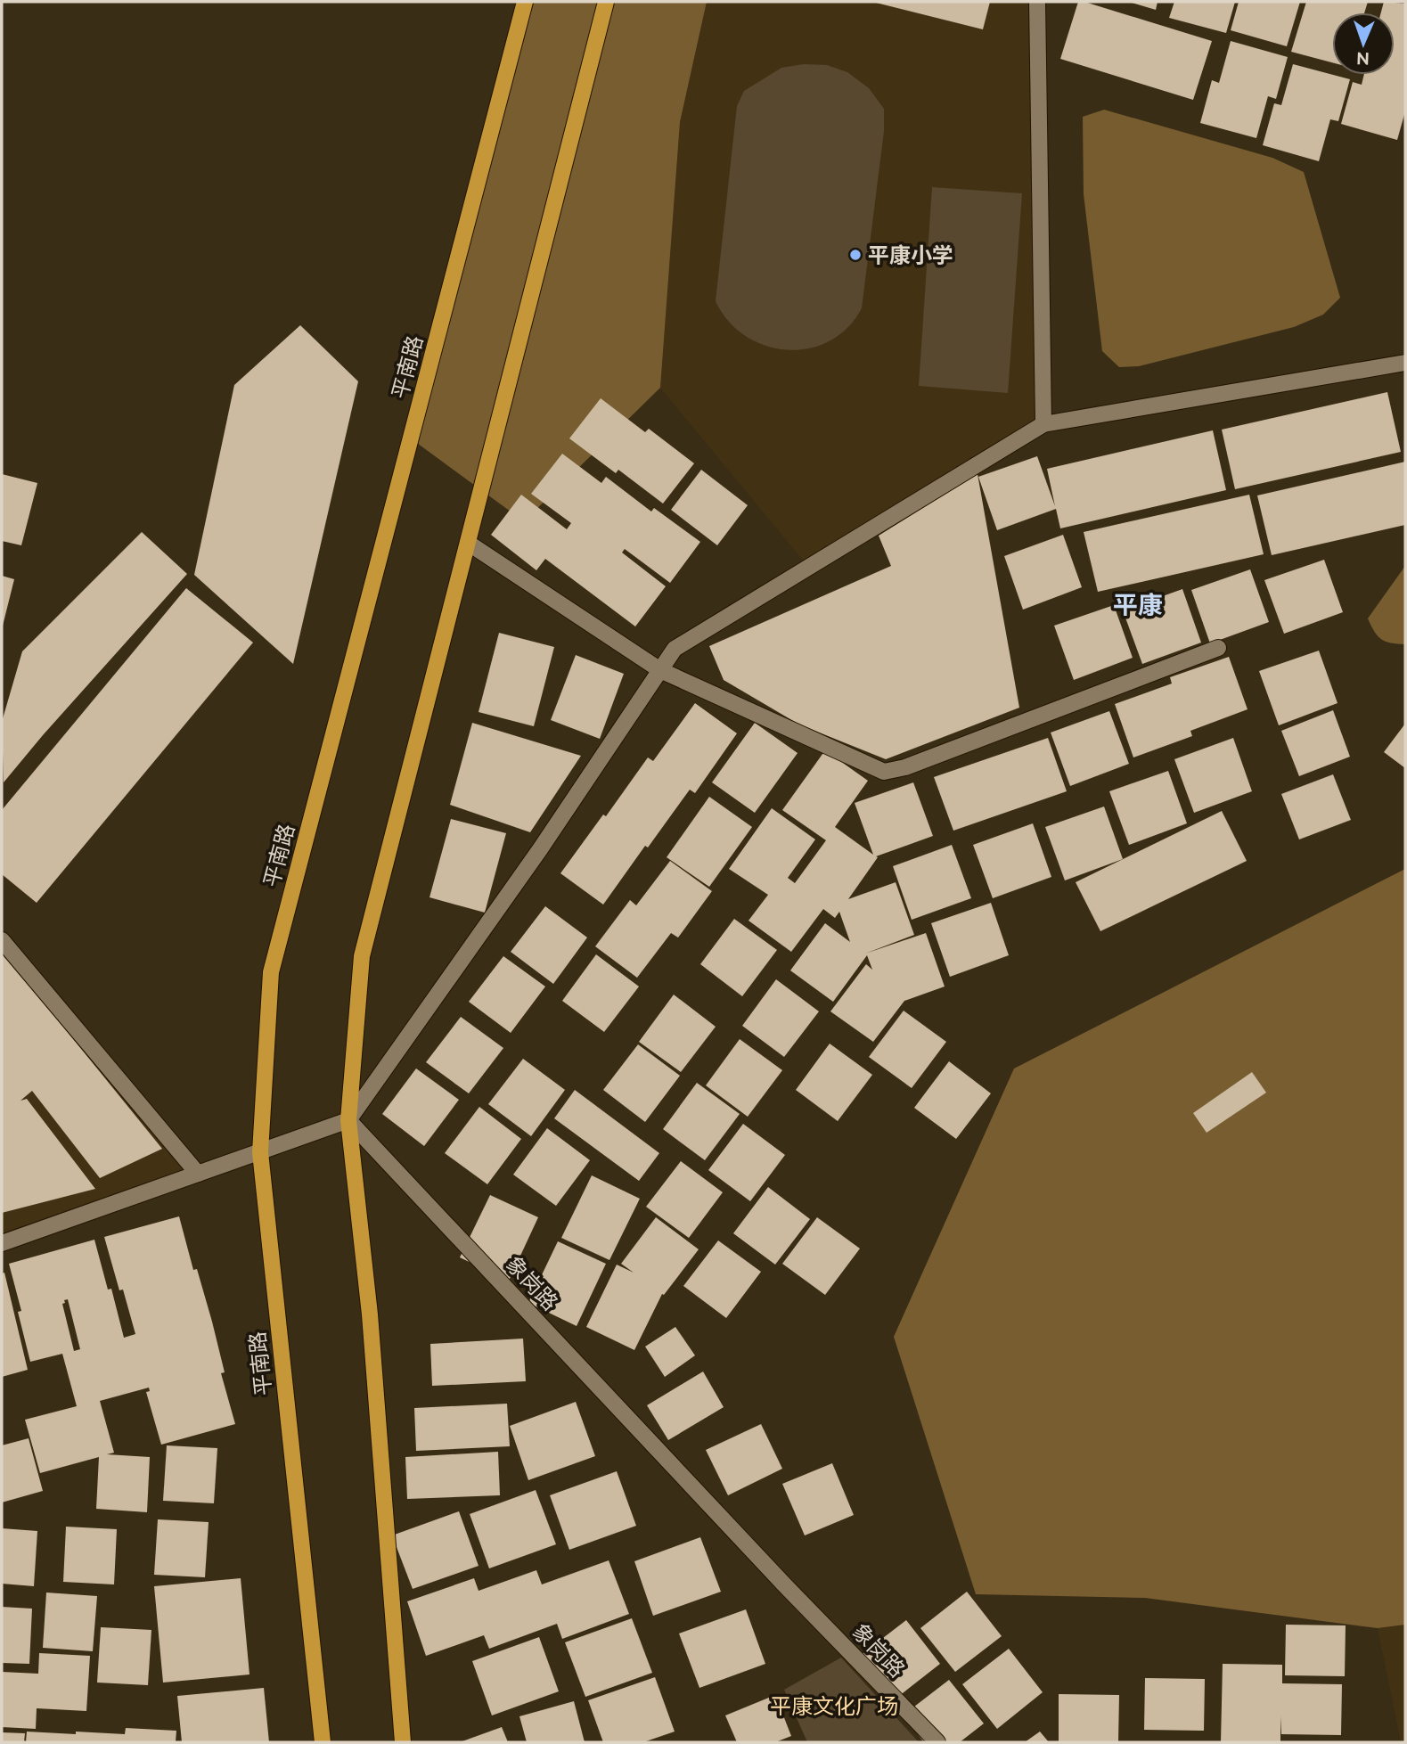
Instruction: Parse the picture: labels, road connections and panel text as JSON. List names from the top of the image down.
{
  "streets": {
    "main road": ["平南路"],
    "street": ["象岗路"]
  },
  "districts": ["平康"],
  "parks": ["平康文化广场"],
  "places": ["平康小学"],
  "north": "bottom"
}
